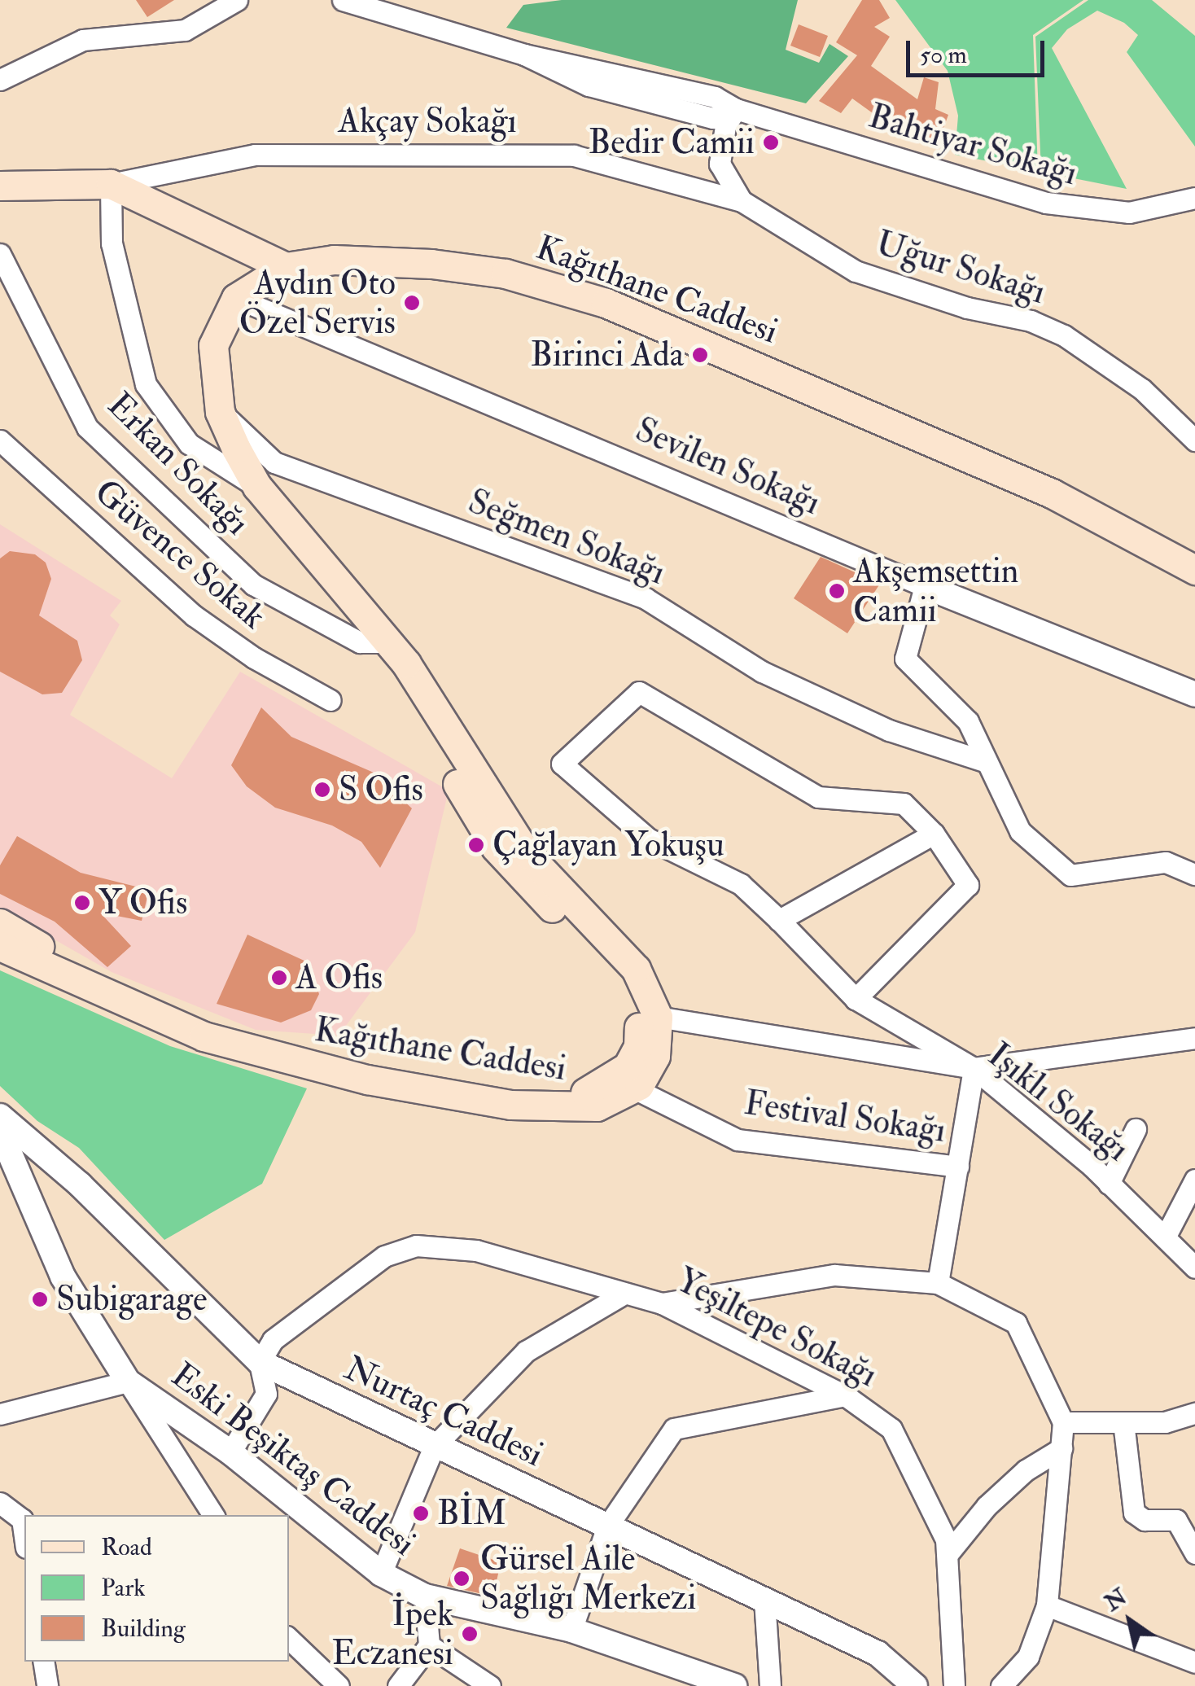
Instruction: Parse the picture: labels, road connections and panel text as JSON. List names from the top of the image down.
{
  "streets": {
    "main road": ["Kağıthane Caddesi"],
    "street": [
      "Akçay Sokağı",
      "Bahtiyar Sokağı",
      "Uğur Sokağı",
      "Erkan Sokağı",
      "Sevilen Sokağı",
      "Seğmen Sokağı",
      "Güvence Sokak",
      "Işıklı Sokağı",
      "Festival Sokağı",
      "Yeşiltepe Sokağı",
      "Nurtaç Caddesi",
      "Eski Beşiktaş Caddesi"
    ]
  },
  "crossings": [
    ["Akçay Sokağı", "Uğur Sokağı"],
    ["Bahtiyar Sokağı", "Uğur Sokağı"],
    ["Kağıthane Caddesi", "Sevilen Sokağı"],
    ["Kağıthane Caddesi", "Festival Sokağı"],
    ["Yeşiltepe Sokağı", "Nurtaç Caddesi"]
  ],
  "places": [
    "Bedir Camii",
    "Aydın Oto Özel Servis",
    "Birinci Ada",
    "Akşemsettin Camii",
    "S Ofis",
    "Çağlayan Yokuşu",
    "Y Ofis",
    "A Ofis",
    "Subigarage",
    "BİM",
    "Gürsel Aile Sağlığı Merkezi",
    "İpek Eczanesi"
  ],
  "legend": ["Road", "Park", "Building"],
  "scale_bar": "50 m",
  "north": "top left"
}
